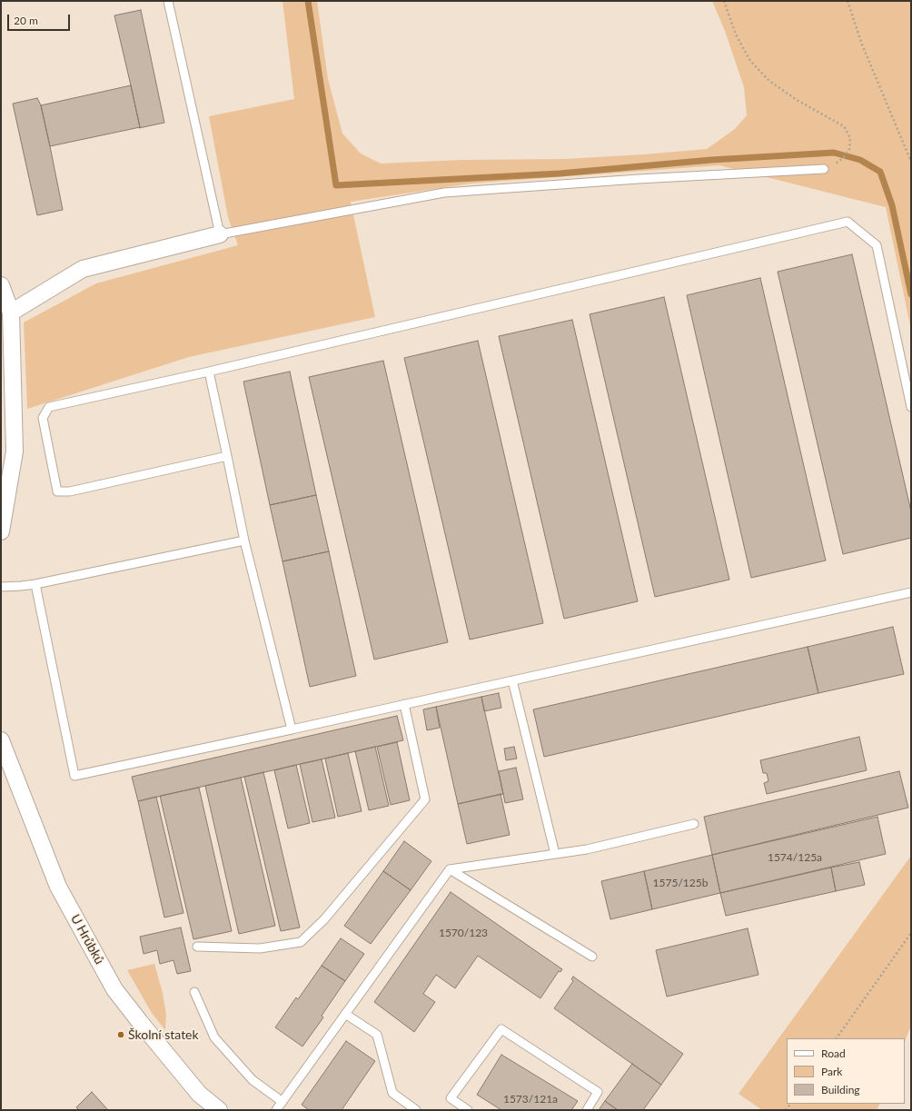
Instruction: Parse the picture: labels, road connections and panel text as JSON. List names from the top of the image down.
{
  "streets": {
    "street": ["U Hrůbků"]
  },
  "places": ["Školní statek"],
  "house_numbers": [
    "1574/125a",
    "1575/125b",
    "1570/123",
    "1573/121a"
  ],
  "legend": ["Road", "Park", "Building"],
  "scale_bar": "20 m"
}
